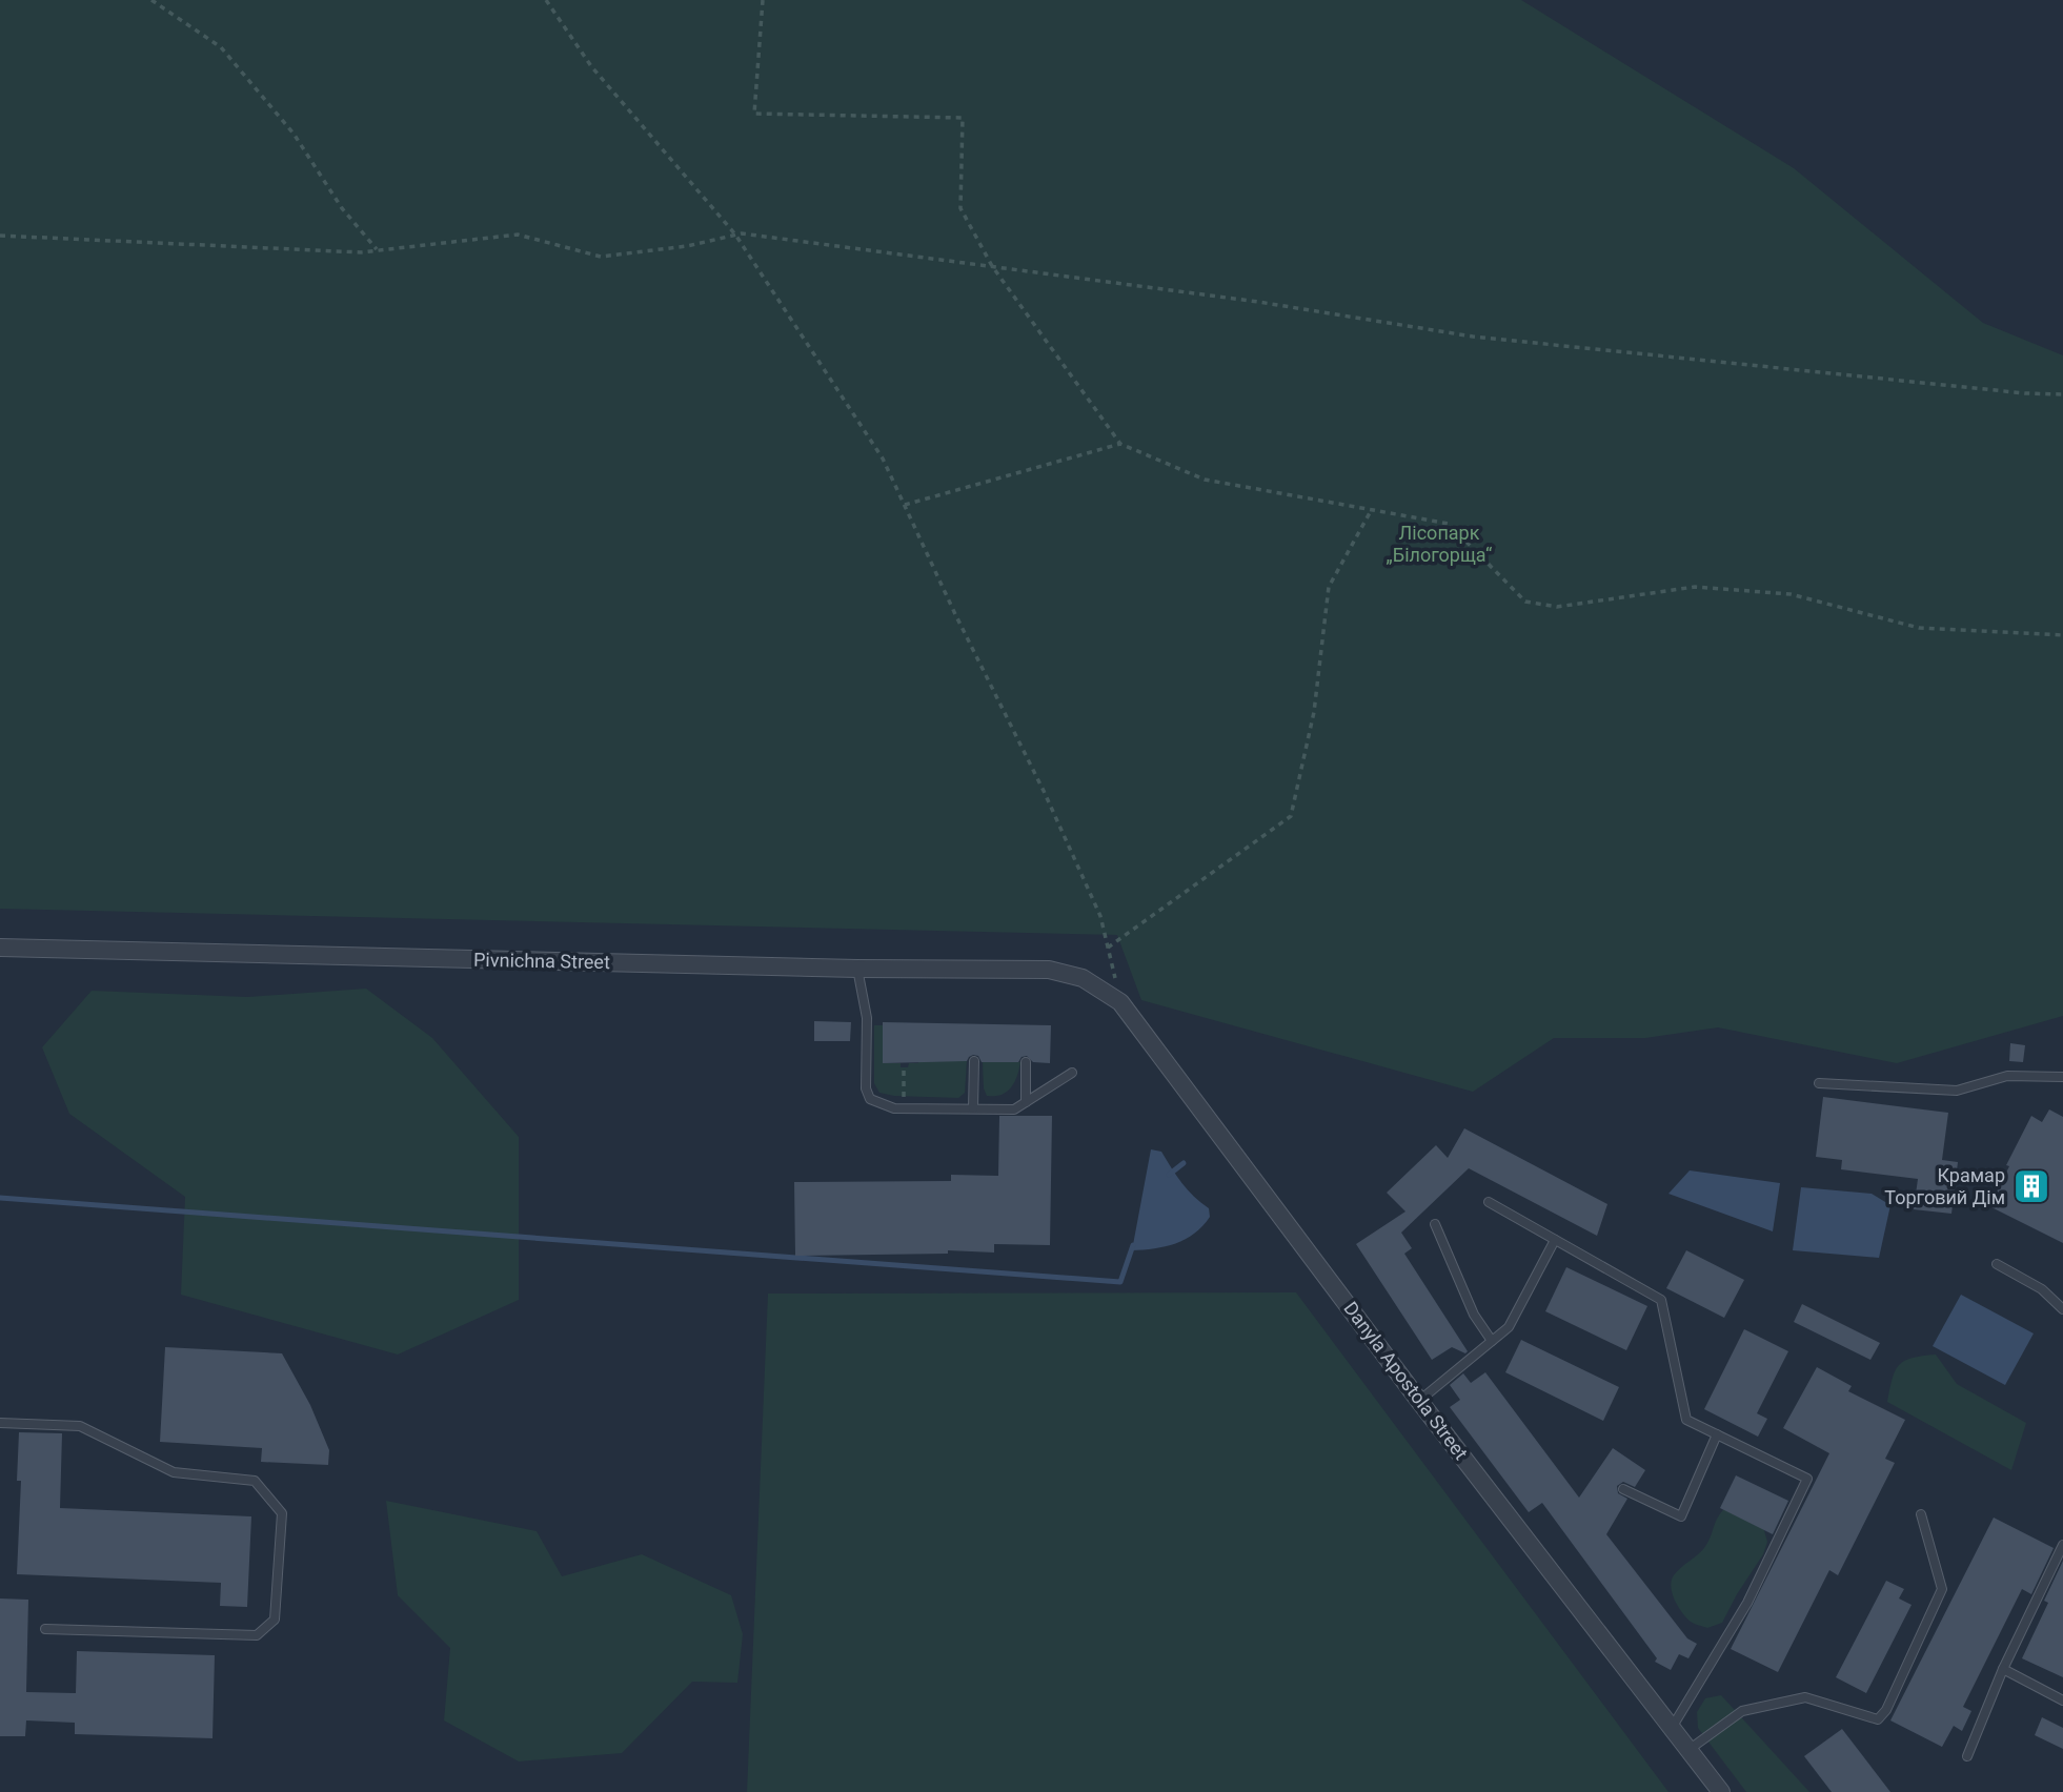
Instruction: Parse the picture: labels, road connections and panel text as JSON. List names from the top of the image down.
{
  "streets": {
    "street": ["Pivnichna Street", "Danyla Apostola Street"]
  },
  "crossings": [
    ["Pivnichna Street", "Danyla Apostola Street"]
  ],
  "parks": ["Лісопарк „Білогорща“"],
  "places": {
    "building": ["Крамар Торговий Дім"]
  }
}
